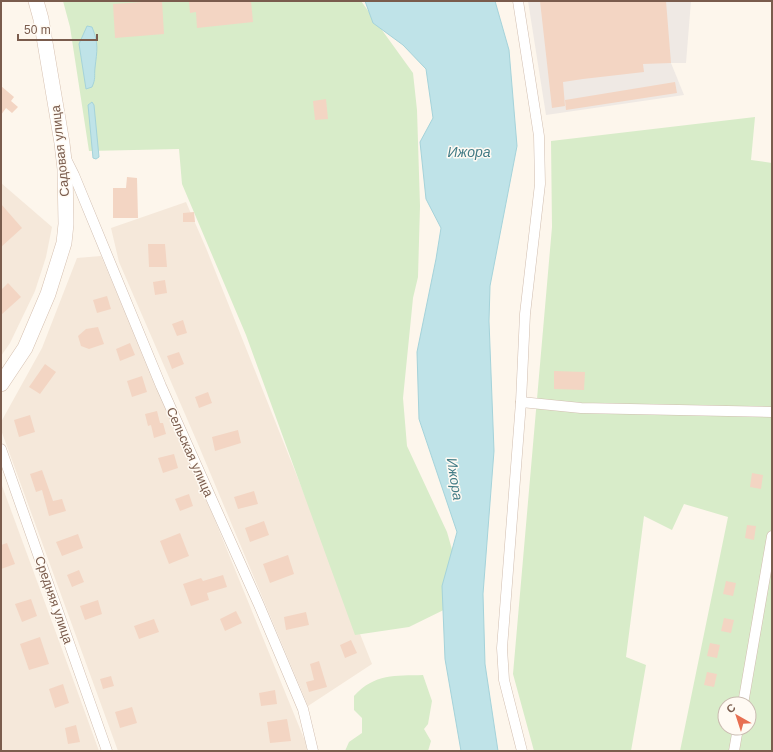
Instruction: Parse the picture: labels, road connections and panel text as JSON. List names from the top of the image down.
{
  "streets": {
    "main road": ["Садовая улица"],
    "street": ["Сельская улица", "Средняя улица"]
  },
  "crossings": [
    ["Садовая улица", "Сельская улица"]
  ],
  "water": ["Ижора"],
  "scale_bar": "50 m",
  "north": "top left"
}
